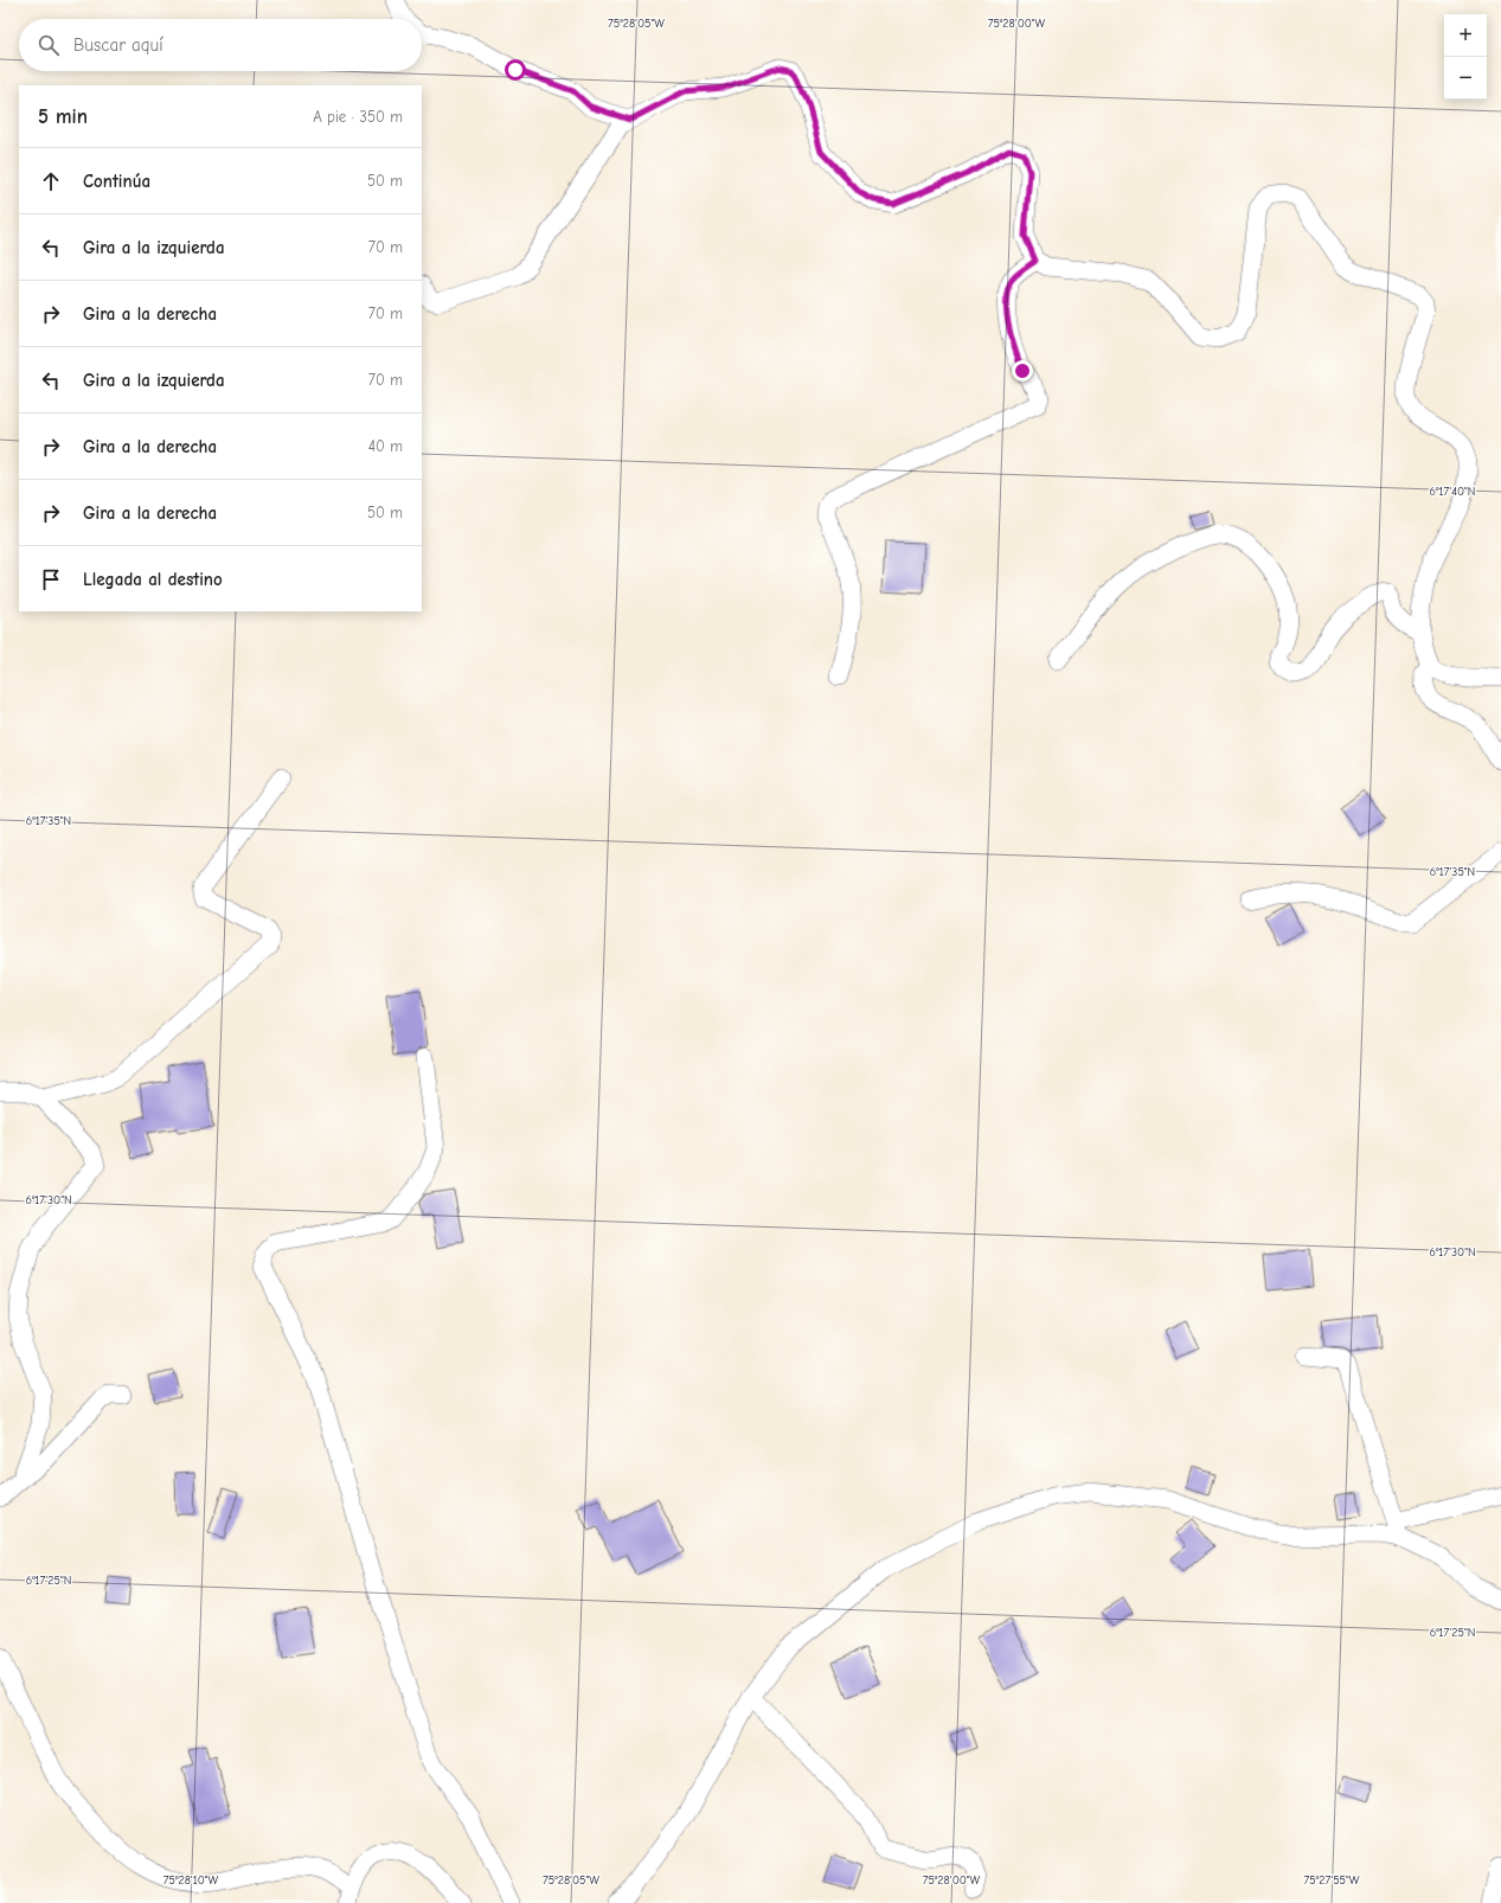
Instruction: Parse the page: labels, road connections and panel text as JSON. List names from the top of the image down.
{
  "page": {
    "map_buttons": ["+", "−"],
    "search": "Buscar aquí",
    "heading": ["5 min", "A pie · 350 m"],
    "list": [
      ["Continúa", "50 m"],
      ["Gira a la izquierda", "70 m"],
      ["Gira a la derecha", "70 m"],
      ["Gira a la izquierda", "70 m"],
      ["Gira a la derecha", "40 m"],
      ["Gira a la derecha", "50 m"],
      "Llegada al destino"
    ]
  },
  "coordinates": [
    "75°28'05\"W",
    "75°28'00\"W",
    "6°17'40\"N",
    "6°17'35\"N",
    "6°17'30\"N",
    "6°17'25\"N",
    "75°28'10\"W",
    "75°27'55\"W"
  ]
}
